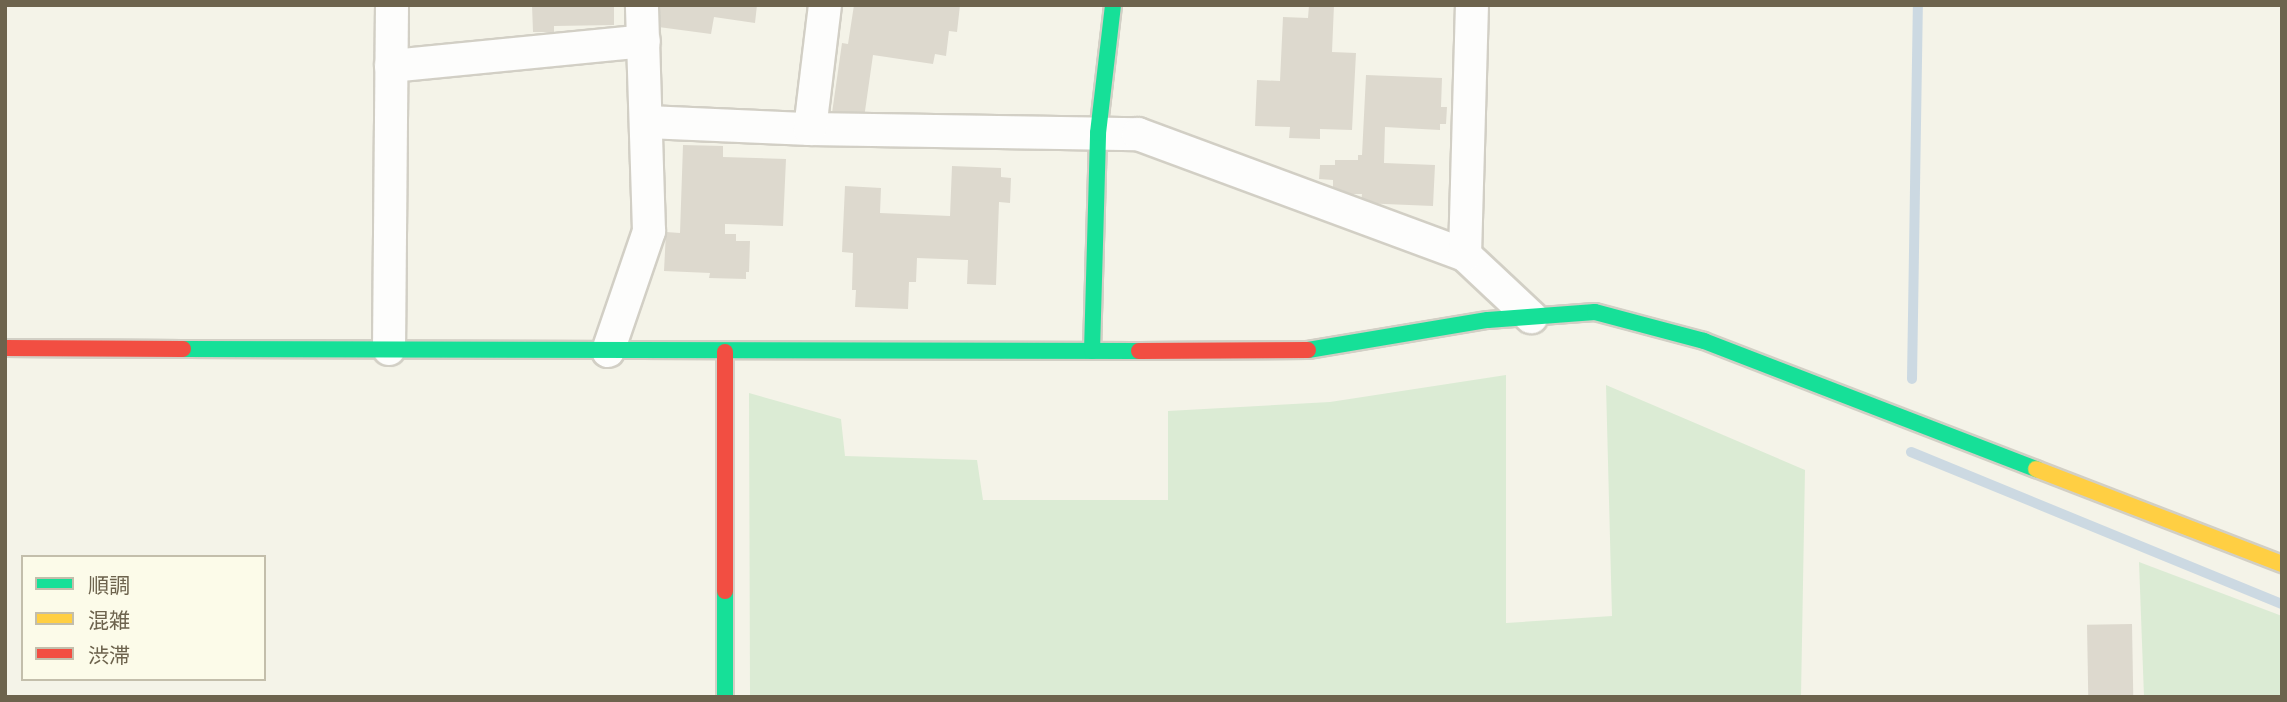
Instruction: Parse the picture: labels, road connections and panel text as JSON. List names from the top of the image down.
{
  "legend": ["順調", "混雑", "渋滞"]
}
